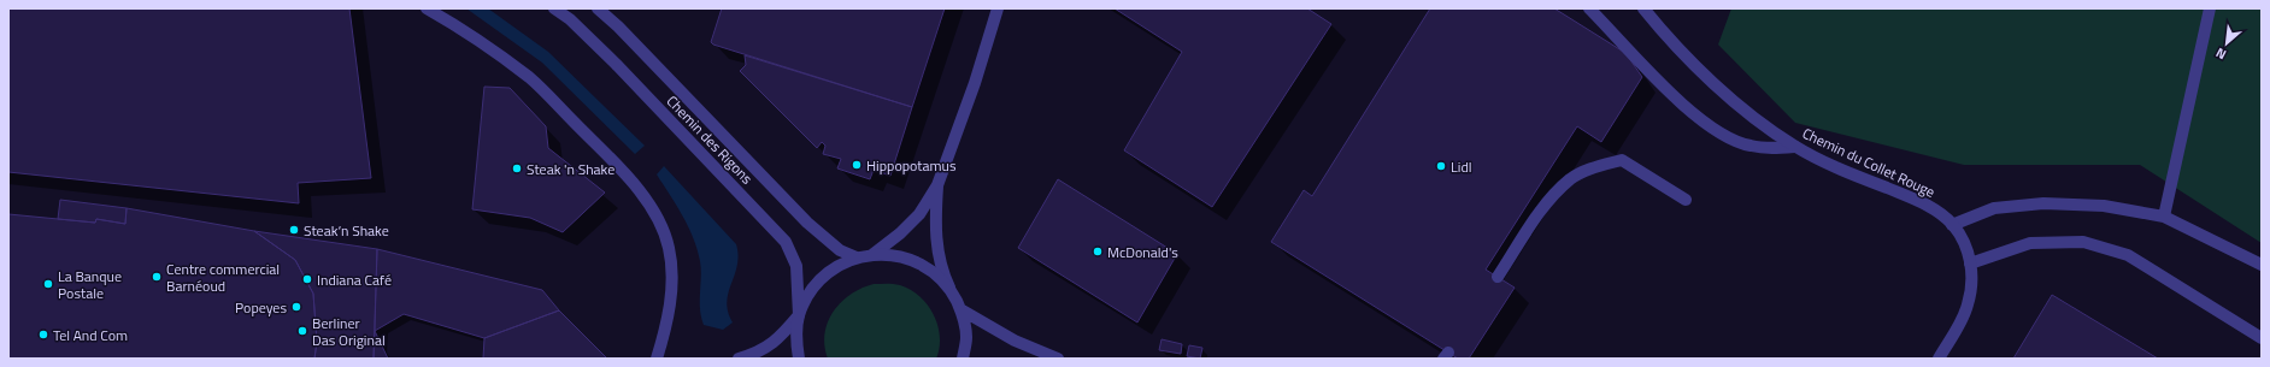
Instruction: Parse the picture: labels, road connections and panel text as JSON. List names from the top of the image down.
{
  "streets": {
    "street": ["Chemin des Rigons", "Chemin du Collet Rouge"]
  },
  "places": [
    "Hippopotamus",
    "Lidl",
    "Steak 'n Shake",
    "Steak‘n Shake",
    "McDonald's",
    "Centre commercial Barnéoud",
    "Indiana Café",
    "La Banque Postale",
    "Popeyes",
    "Berliner Das Original",
    "Tel And Com"
  ],
  "north": "bottom left"
}
